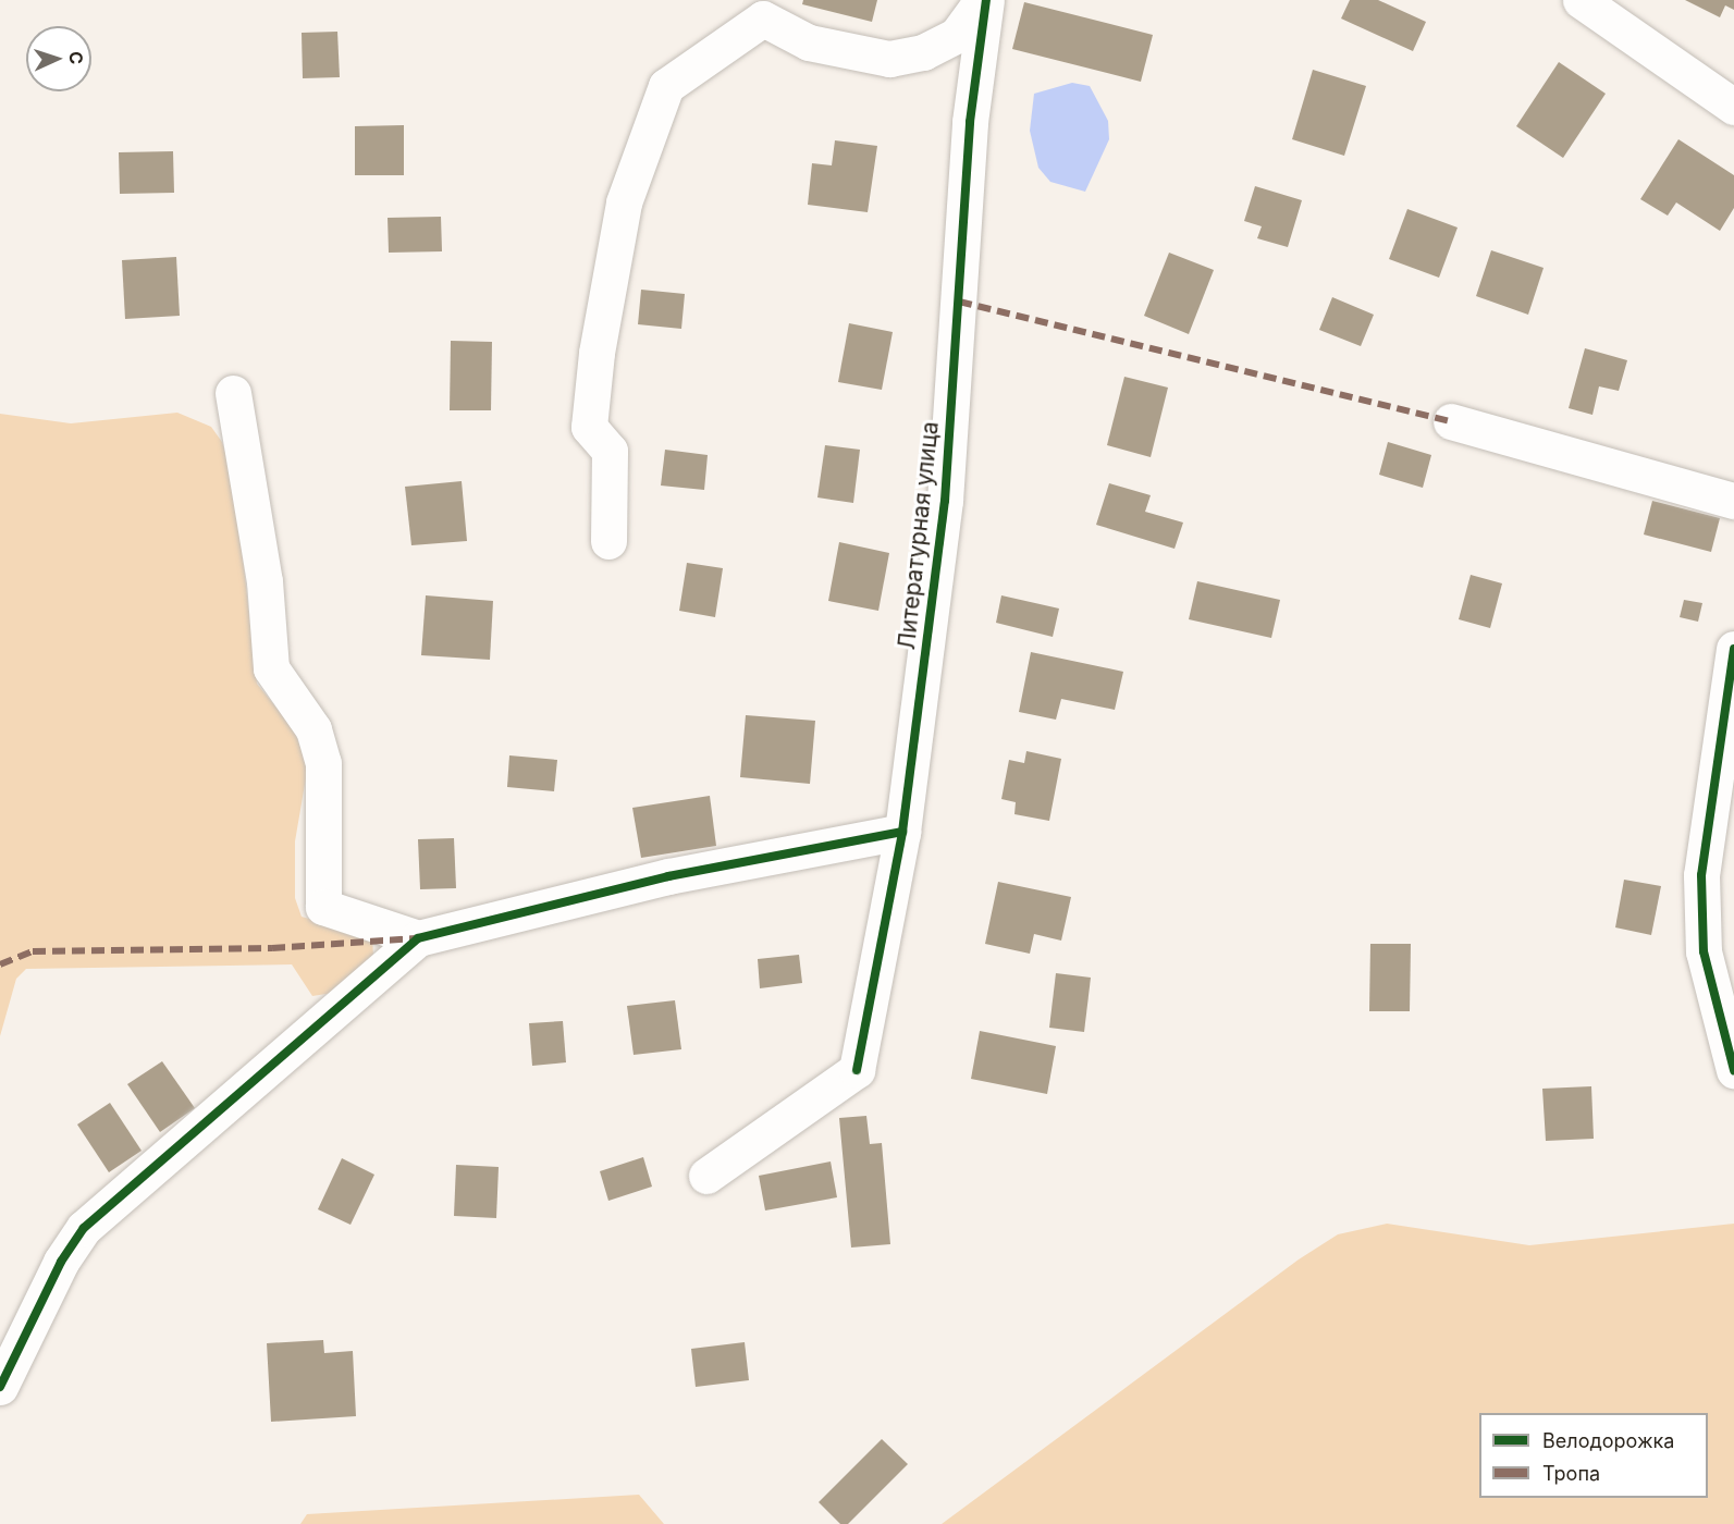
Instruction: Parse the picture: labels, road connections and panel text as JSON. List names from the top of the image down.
{
  "streets": {
    "street": ["Литературная улица"]
  },
  "legend": ["Велодорожка", "Тропа"],
  "north": "right"
}
